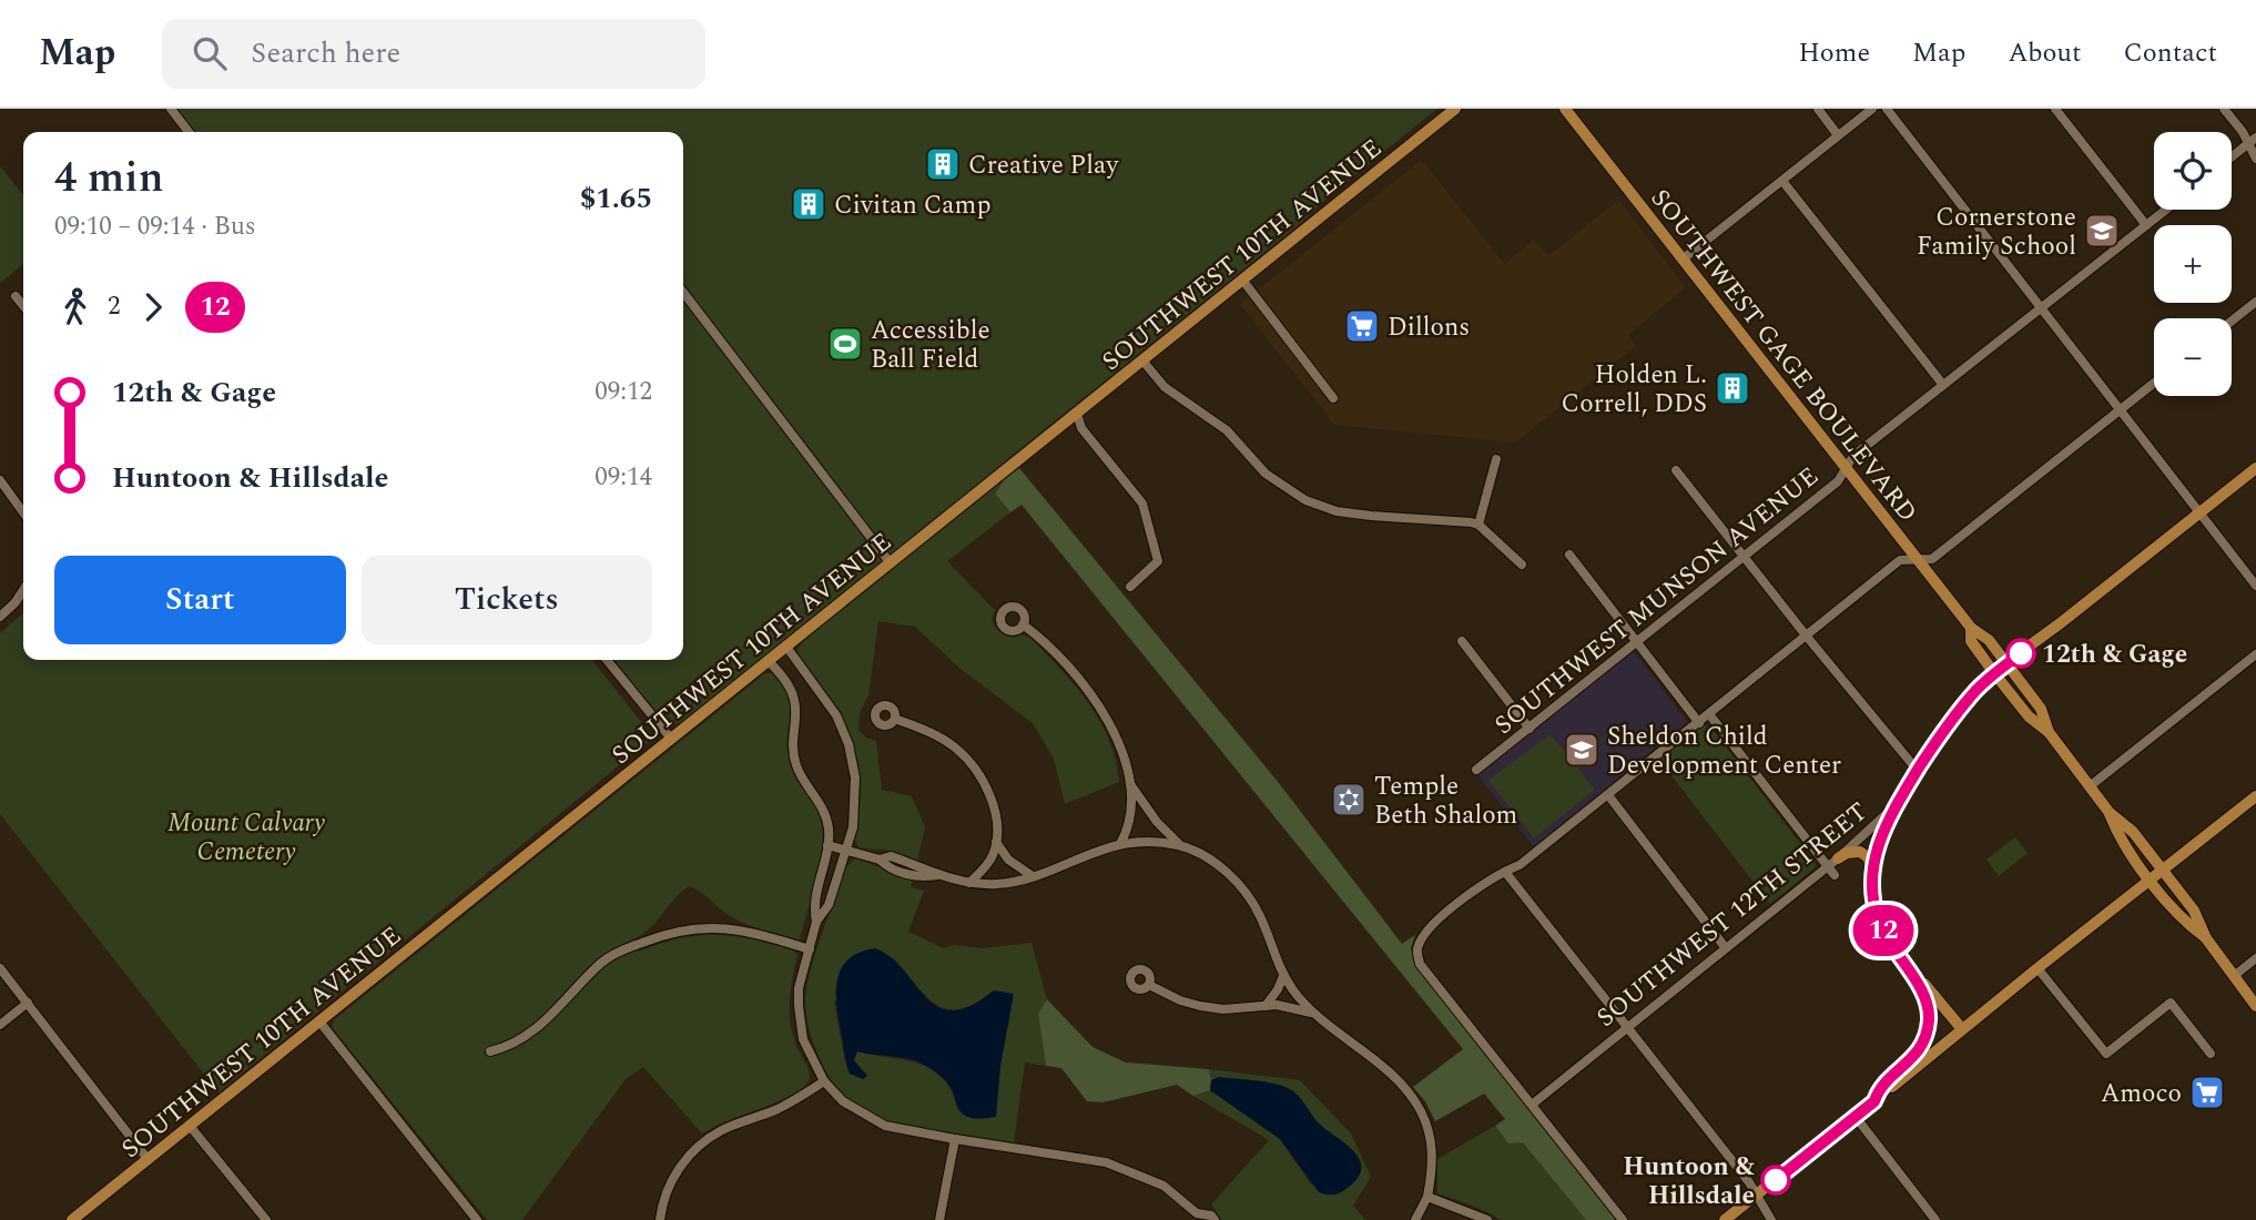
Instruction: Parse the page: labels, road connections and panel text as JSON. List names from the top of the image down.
{
  "streets": {
    "main road": ["SOUTHWEST 10TH AVENUE", "SOUTHWEST GAGE BOULEVARD", "SOUTHWEST 12TH STREET"],
    "street": ["SOUTHWEST MUNSON AVENUE"]
  },
  "crossings": [
    ["SOUTHWEST GAGE BOULEVARD", "SOUTHWEST MUNSON AVENUE"],
    ["SOUTHWEST GAGE BOULEVARD", "SOUTHWEST 12TH STREET"]
  ],
  "parks": ["Mount Calvary Cemetery"],
  "places": {
    "building": ["Creative Play", "Civitan Camp", "Holden L. Correll, DDS"],
    "school or university": ["Cornerstone Family School", "Sheldon Child Development Center"],
    "supermarket": ["Dillons", "Amoco"],
    "sports": ["Accessible Ball Field"],
    "other": ["12th & Gage", "Huntoon & Hillsdale"],
    "synagogue": ["Temple Beth Shalom"]
  },
  "lines": ["bus line 12"],
  "page": {
    "header": "Map",
    "search": "Search here",
    "nav": [
      "Home",
      "Map",
      "About",
      "Contact"
    ],
    "on_map": "12",
    "map_buttons": ["+", "−"],
    "heading": ["4 min", "09:10 – 09:14 · Bus", "$1.65"],
    "legs": ["2", "12"],
    "list": [
      {
        "name": "12th & Gage",
        "value": "09:12"
      },
      {
        "name": "Huntoon & Hillsdale",
        "value": "09:14"
      }
    ],
    "buttons": ["Start", "Tickets"]
  }
}
